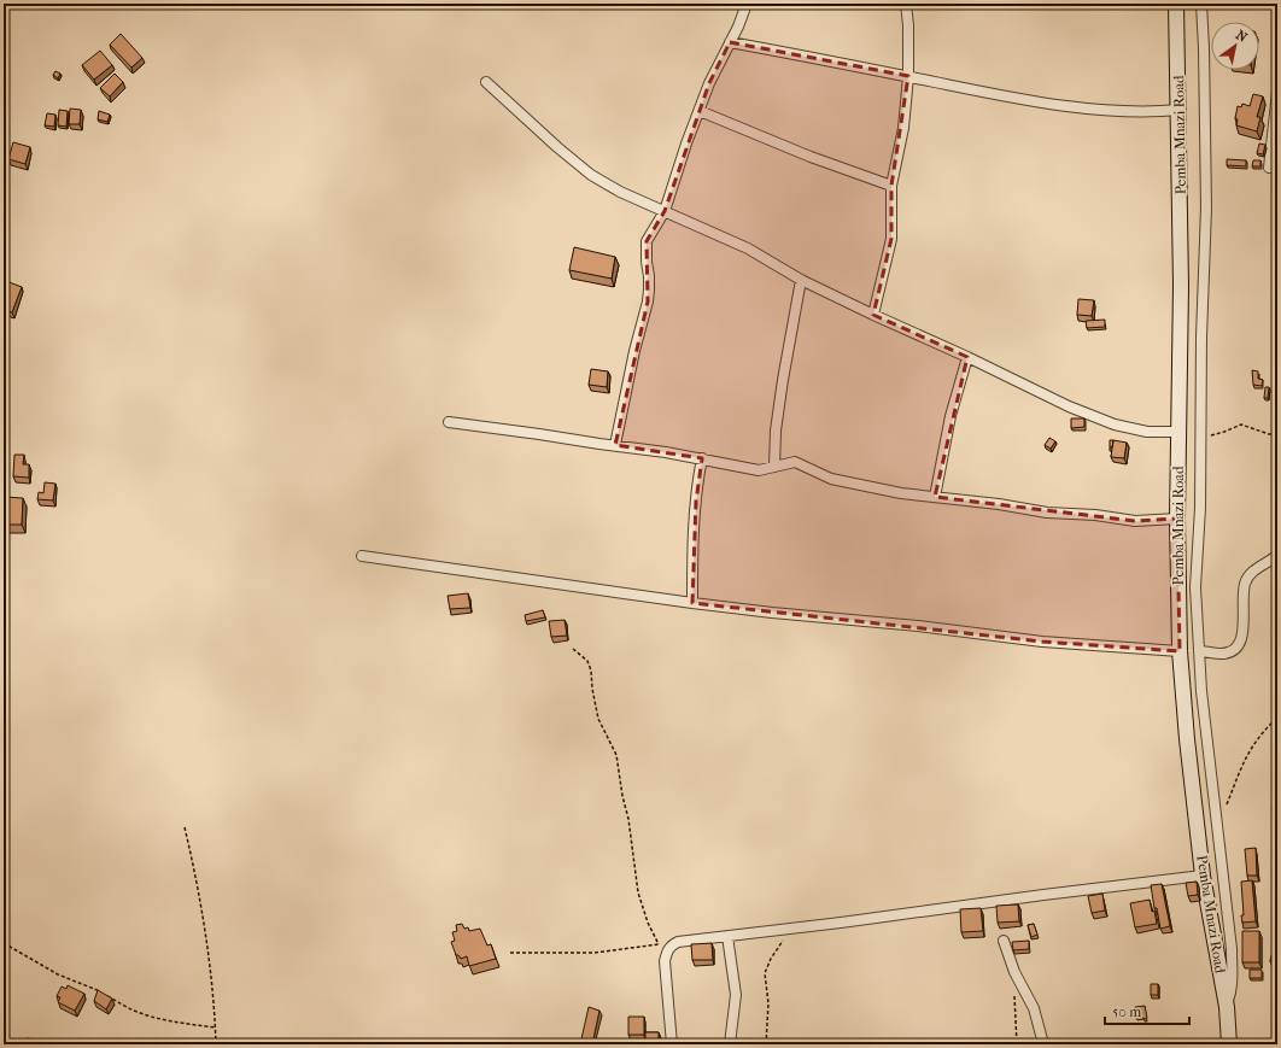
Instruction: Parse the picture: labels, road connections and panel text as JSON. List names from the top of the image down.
{
  "streets": {
    "main road": ["Pemba Mnazi Road"]
  },
  "scale_bar": "50 m",
  "north": "top right"
}
